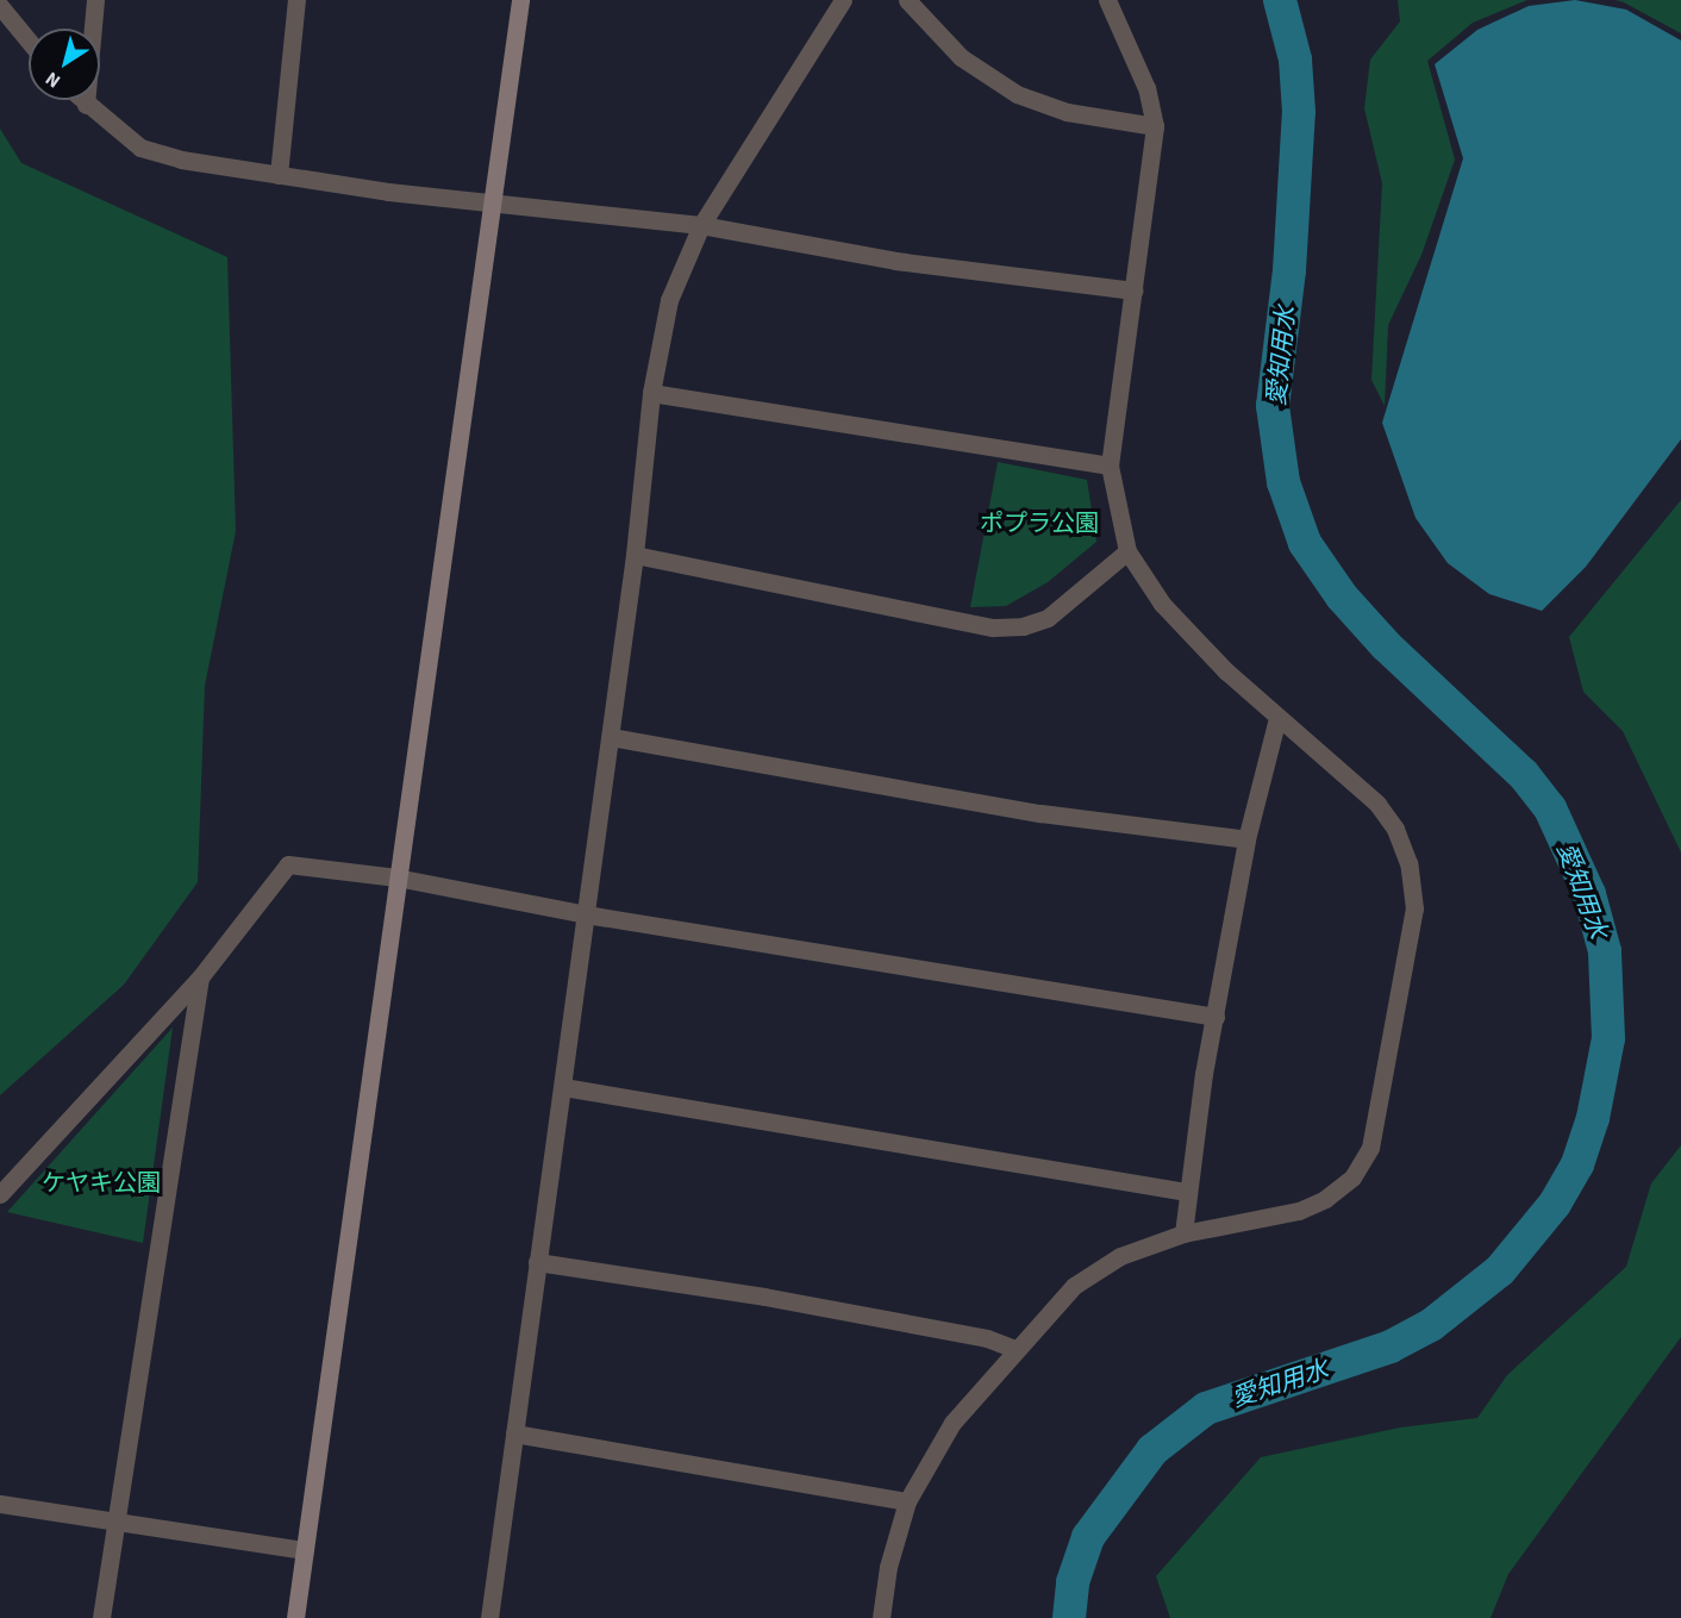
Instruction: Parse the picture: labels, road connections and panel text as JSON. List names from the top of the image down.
{
  "water": ["愛知用水"],
  "parks": ["ポプラ公園", "ケヤキ公園"],
  "north": "bottom left"
}
